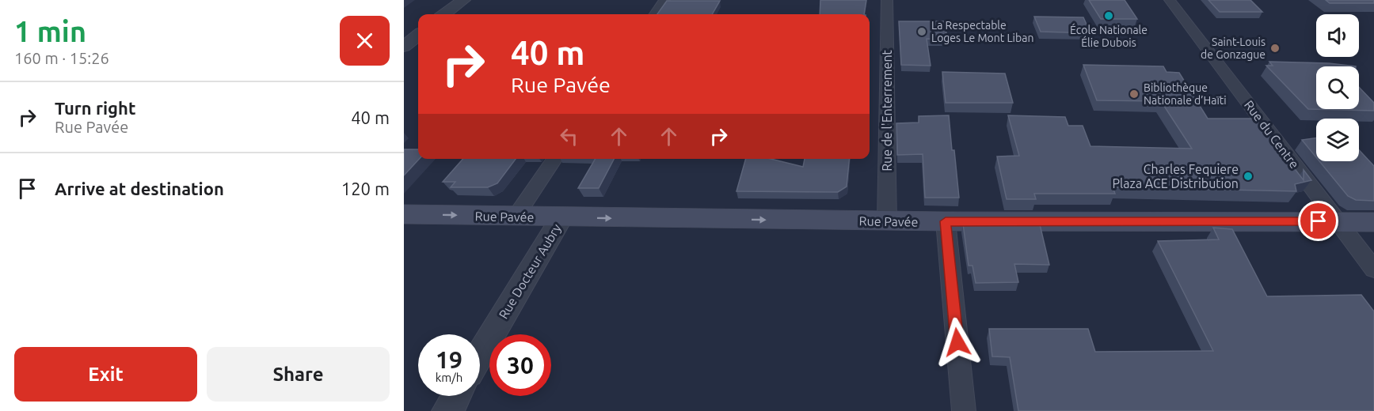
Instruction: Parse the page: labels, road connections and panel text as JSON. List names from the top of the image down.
{
  "streets": {
    "main road": ["Rue Pavée"],
    "street": ["Rue de l'Enterrement", "Rue du Centre", "Rue Docteur Aubry"]
  },
  "crossings": [
    ["Rue de l'Enterrement", "Rue Pavée"],
    ["Rue du Centre", "Rue Pavée"],
    ["Rue Pavée", "Rue Docteur Aubry"]
  ],
  "one_way": ["Rue Pavée"],
  "places": [
    "École Nationale Élie Dubois",
    "La Respectable Loges Le Mont Liban",
    "Saint-Louis de Gonzague",
    "Bibliothèque Nationale d’Haïti",
    "Charles Fequiere Plaza ACE Distribution"
  ],
  "page": {
    "heading": ["1 min", "160 m · 15:26"],
    "turn": ["40 m", "Rue Pavée"],
    "list": [
      {
        "name": "Turn right",
        "note": "Rue Pavée",
        "value": "40 m"
      },
      {
        "name": "Arrive at destination",
        "value": "120 m"
      }
    ],
    "speed": "19 km/h",
    "limit": "30",
    "buttons": ["Exit", "Share"]
  }
}
